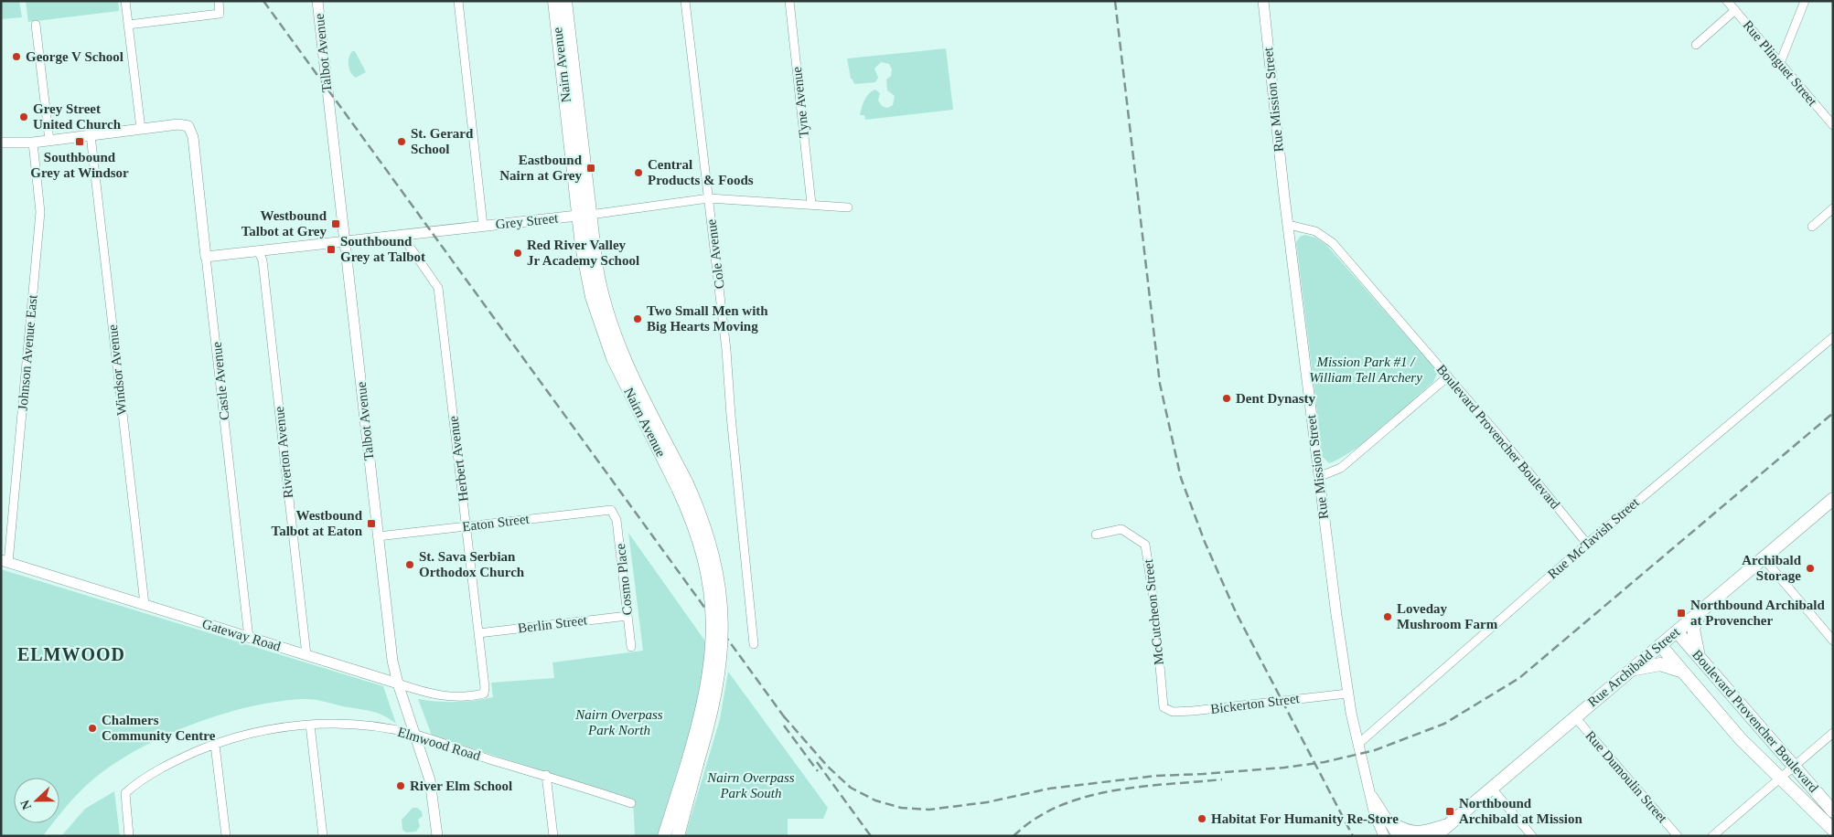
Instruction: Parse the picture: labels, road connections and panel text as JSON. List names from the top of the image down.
{
  "streets": {
    "main road": ["Nairn Avenue", "Boulevard Provencher Boulevard", "Rue Archibald Street"],
    "street": [
      "Talbot Avenue",
      "Rue Plinguet Street",
      "Rue Mission Street",
      "Tyne Avenue",
      "Grey Street",
      "Cole Avenue",
      "Johnson Avenue East",
      "Windsor Avenue",
      "Castle Avenue",
      "Riverton Avenue",
      "Herbert Avenue",
      "Eaton Street",
      "Rue McTavish Street",
      "Cosmo Place",
      "McCutcheon Street",
      "Berlin Street",
      "Gateway Road",
      "Bickerton Street",
      "Elmwood Road",
      "Rue Dumoulin Street"
    ]
  },
  "crossings": [
    ["Talbot Avenue", "Grey Street"],
    ["Talbot Avenue", "Eaton Street"],
    ["Talbot Avenue", "Gateway Road"],
    ["Talbot Avenue", "Elmwood Road"],
    ["Nairn Avenue", "Grey Street"],
    ["Rue Mission Street", "Boulevard Provencher Boulevard"],
    ["Rue Mission Street", "Rue McTavish Street"],
    ["Rue Mission Street", "Bickerton Street"],
    ["Tyne Avenue", "Grey Street"],
    ["Grey Street", "Cole Avenue"],
    ["Grey Street", "Castle Avenue"],
    ["Grey Street", "Riverton Avenue"],
    ["Grey Street", "Herbert Avenue"],
    ["Johnson Avenue East", "Gateway Road"],
    ["Windsor Avenue", "Gateway Road"],
    ["Castle Avenue", "Gateway Road"],
    ["Boulevard Provencher Boulevard", "Rue McTavish Street"],
    ["Boulevard Provencher Boulevard", "Rue Archibald Street"],
    ["Riverton Avenue", "Gateway Road"],
    ["Herbert Avenue", "Eaton Street"],
    ["Herbert Avenue", "Berlin Street"],
    ["Herbert Avenue", "Gateway Road"],
    ["Eaton Street", "Cosmo Place"],
    ["Cosmo Place", "Berlin Street"],
    ["McCutcheon Street", "Bickerton Street"],
    ["Rue Archibald Street", "Rue Dumoulin Street"]
  ],
  "districts": ["ELMWOOD"],
  "parks": ["Mission Park #1 / William Tell Archery", "Nairn Overpass Park North", "Nairn Overpass Park South"],
  "places": {
    "other": [
      "George V School",
      "Grey Street United Church",
      "St. Gerard School",
      "Central Products & Foods",
      "Red River Valley Jr Academy School",
      "Two Small Men with Big Hearts Moving",
      "Dent Dynasty",
      "St. Sava Serbian Orthodox Church",
      "Archibald Storage",
      "Loveday Mushroom Farm",
      "Chalmers Community Centre",
      "River Elm School",
      "Habitat For Humanity Re-Store"
    ],
    "transit": [
      "Southbound Grey at Windsor",
      "Eastbound Nairn at Grey",
      "Westbound Talbot at Grey",
      "Southbound Grey at Talbot",
      "Westbound Talbot at Eaton",
      "Northbound Archibald at Provencher",
      "Northbound Archibald at Mission"
    ]
  },
  "north": "left"
}
